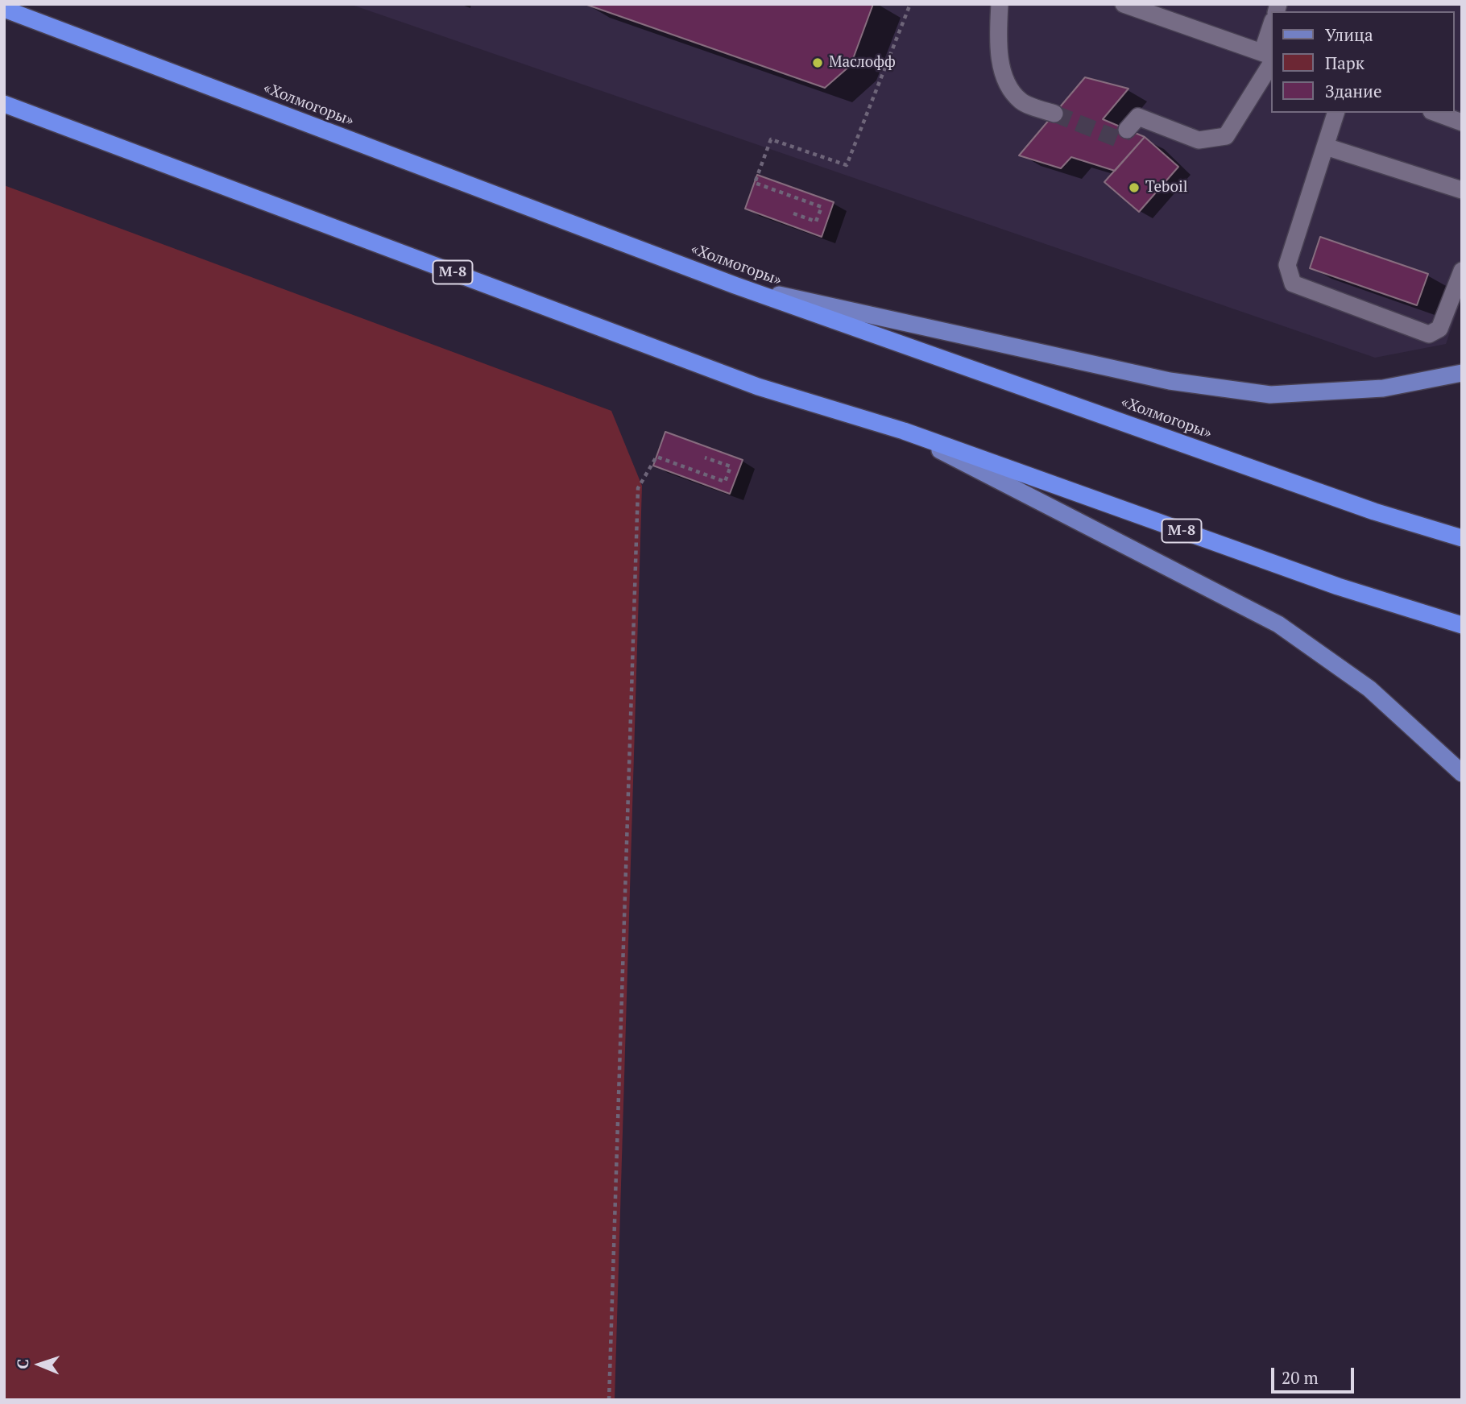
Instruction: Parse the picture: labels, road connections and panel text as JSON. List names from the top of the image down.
{
  "streets": {
    "highway": ["«Холмогоры»", "М-8"]
  },
  "places": ["Маслофф", "Teboil"],
  "legend": ["Улица", "Парк", "Здание"],
  "scale_bar": "20 m",
  "north": "left"
}
